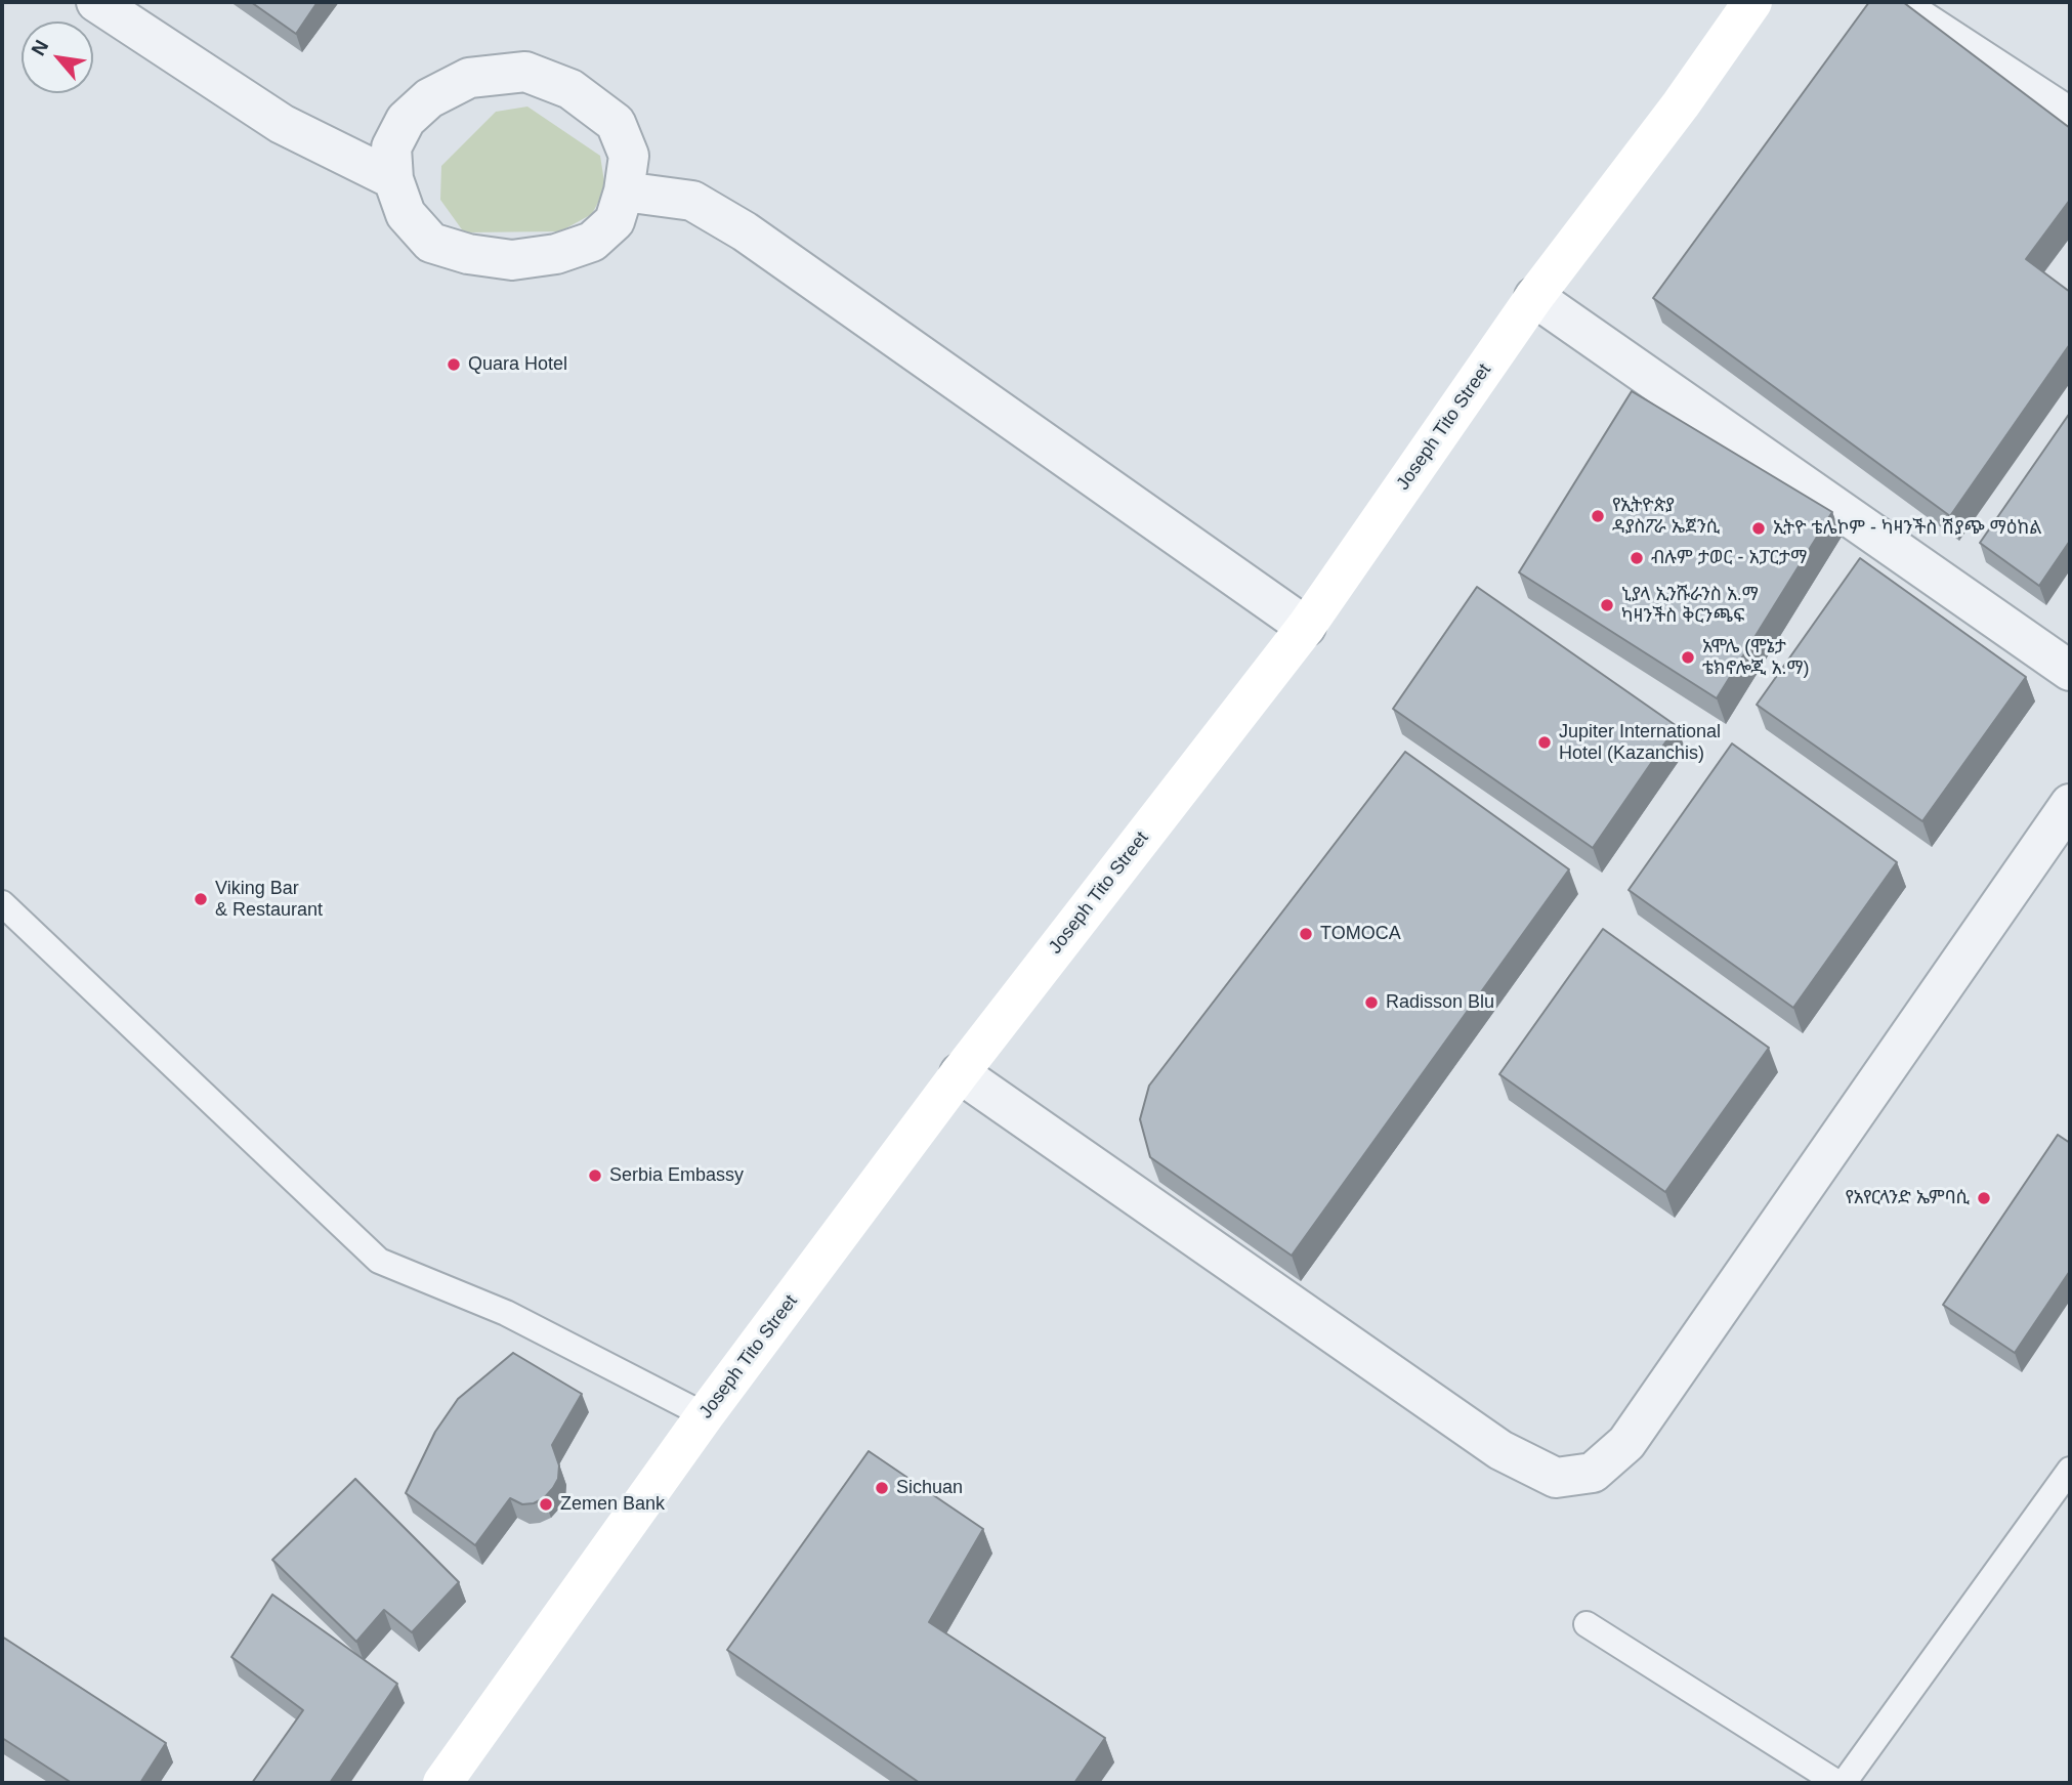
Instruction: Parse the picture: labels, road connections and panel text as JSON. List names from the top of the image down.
{
  "streets": {
    "main road": ["Joseph Tito Street"]
  },
  "places": [
    "Quara Hotel",
    "የኢትዮጵያ ዳያስፖራ ኤጀንሲ",
    "ኢትዮ ቴሌኮም - ካዛንችስ ሽያጭ ማዕከል",
    "ብሉም ታወር - አፓርታማ",
    "ኒያላ ኢንሹራንስ አ.ማ ካዛንችስ ቅርንጫፍ",
    "አሞሌ (ሞኔታ ቴክኖሎጂ አ.ማ)",
    "Jupiter International Hotel (Kazanchis)",
    "Viking Bar & Restaurant",
    "TOMOCA",
    "Radisson Blu",
    "Serbia Embassy",
    "የአየርላንድ ኤምባሲ",
    "Sichuan",
    "Zemen Bank"
  ],
  "north": "top left"
}
